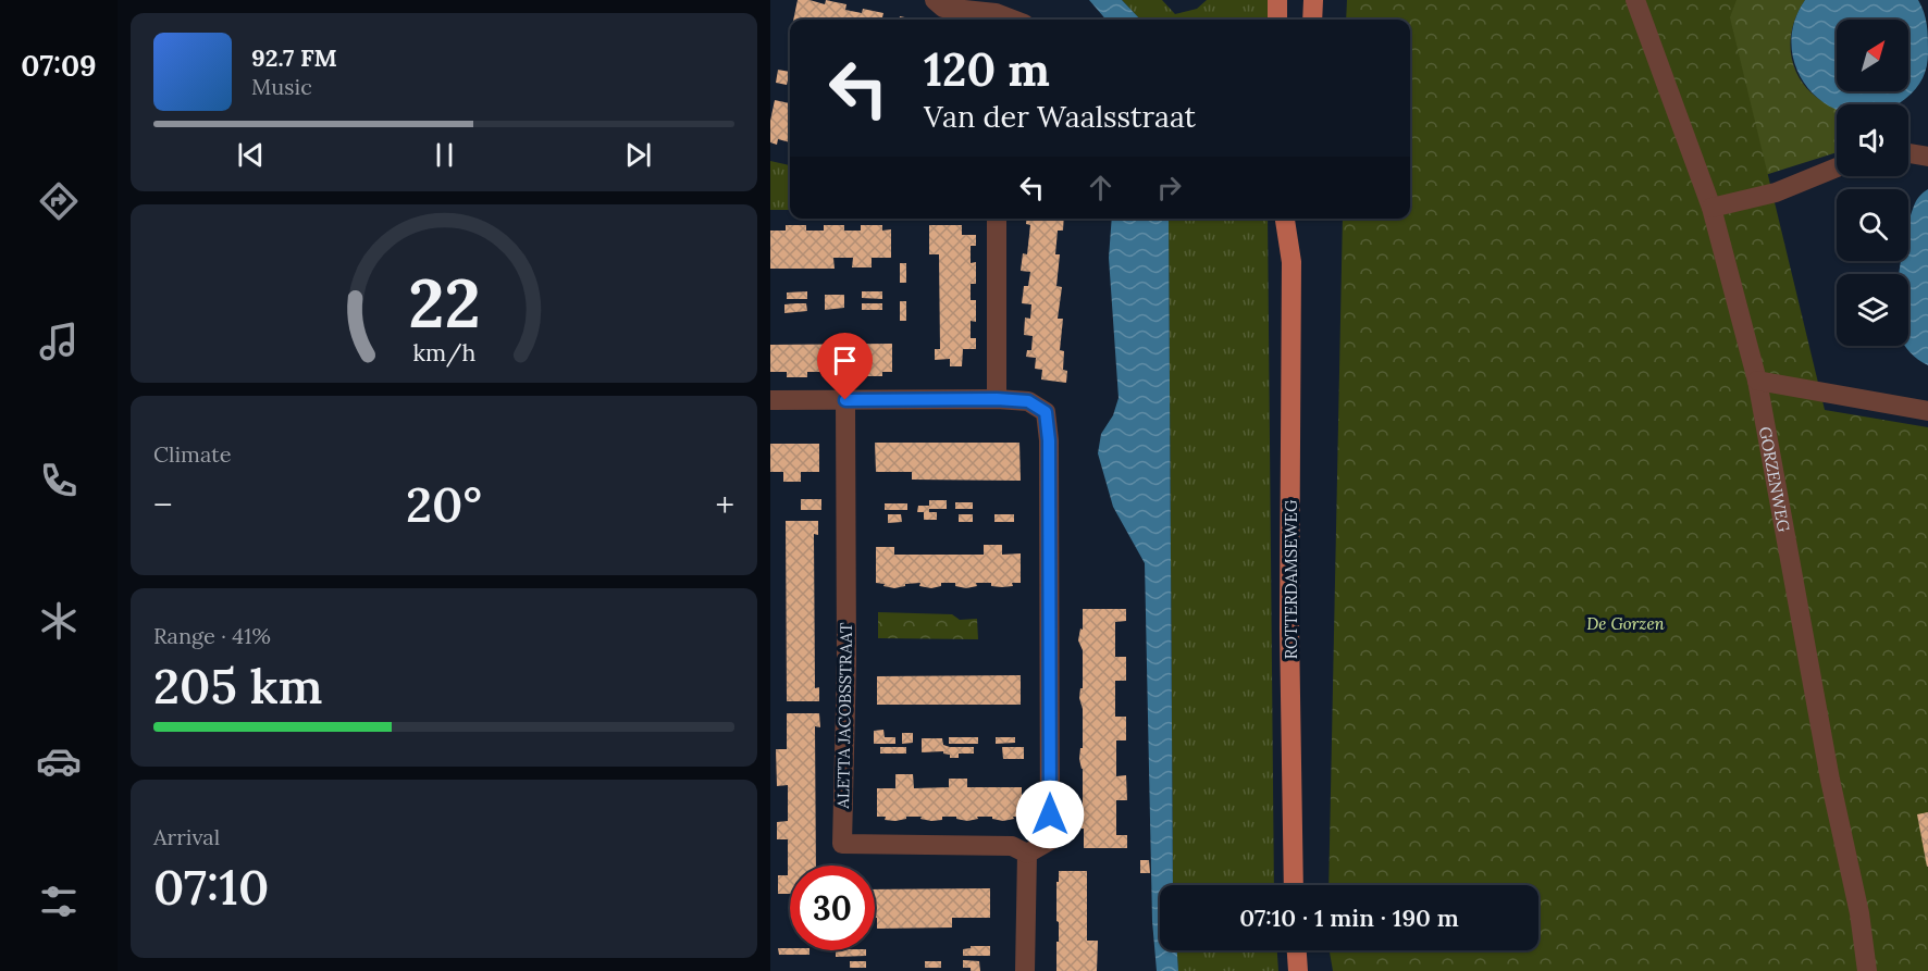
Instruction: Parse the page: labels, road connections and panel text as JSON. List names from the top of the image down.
{
  "streets": {
    "main road": ["ROTTERDAMSEWEG"],
    "street": ["GORZENWEG", "ALETTA JACOBSSTRAAT"]
  },
  "parks": ["De Gorzen"],
  "north": "top right",
  "page": {
    "tabs": "07:09",
    "turn": ["120 m", "Van der Waalsstraat"],
    "song": ["92.7 FM", "Music"],
    "tile": [
      "Climate",
      ["Range · 41%", "205 km"],
      ["Arrival", "07:10"]
    ],
    "heat": ["−", "20°", "+"],
    "limit": "30",
    "trip": "07:10 · 1 min · 190 m",
    "gauge": ["22", "km/h"]
  }
}
